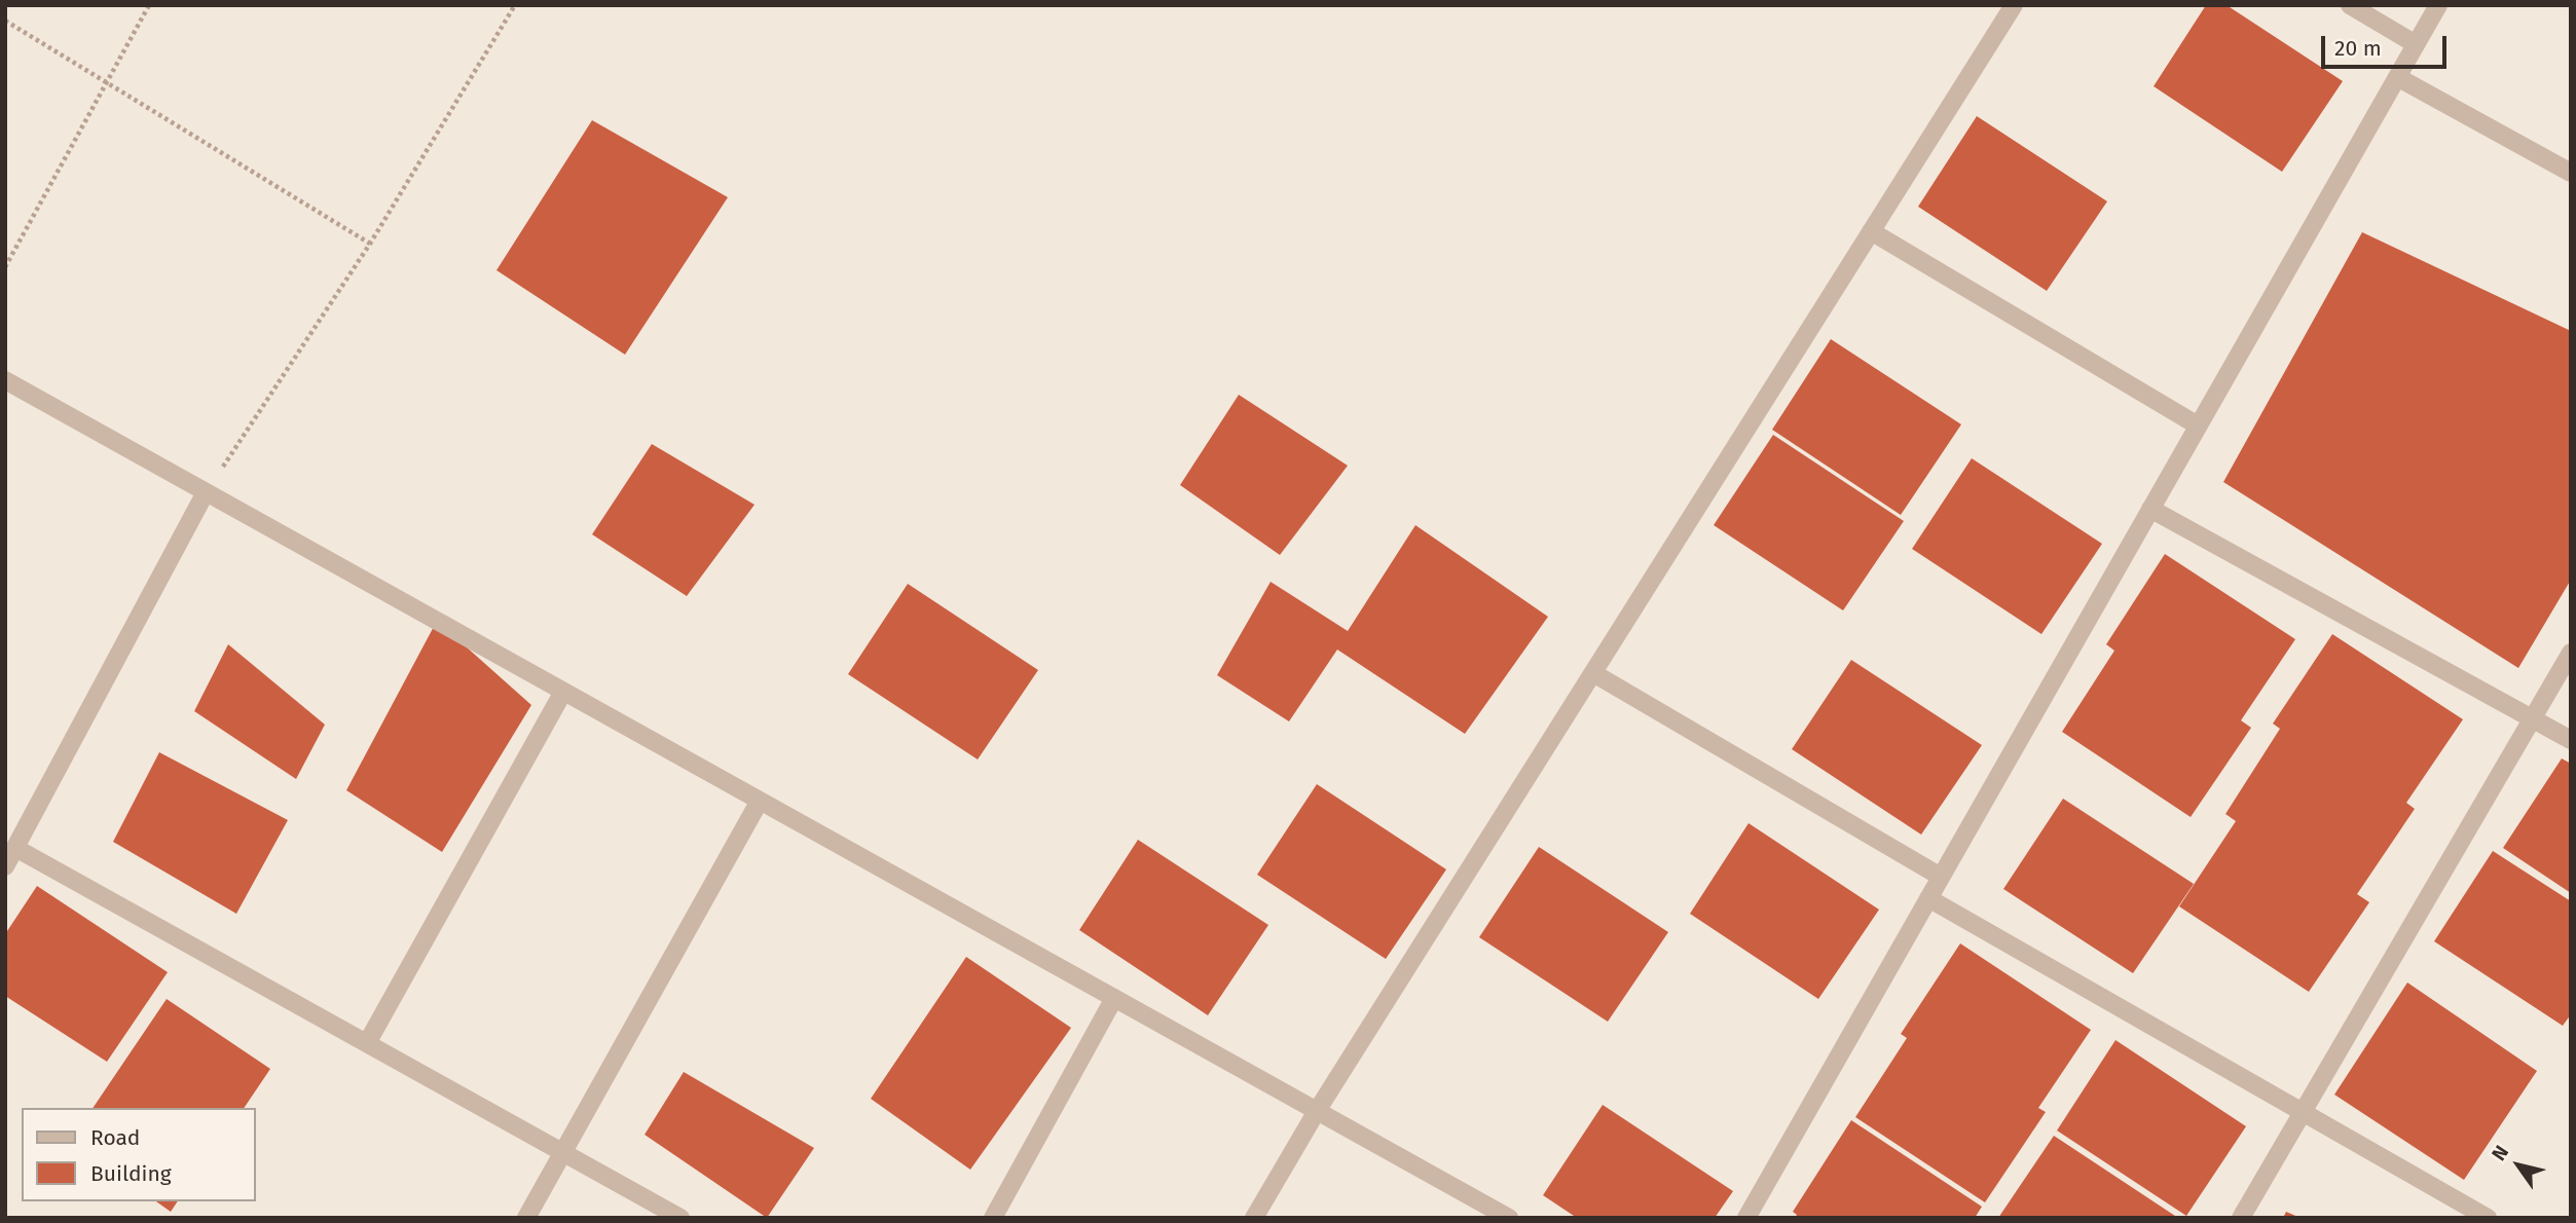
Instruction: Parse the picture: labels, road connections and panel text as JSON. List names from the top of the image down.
{
  "legend": ["Road", "Building"],
  "scale_bar": "20 m",
  "north": "top left"
}
